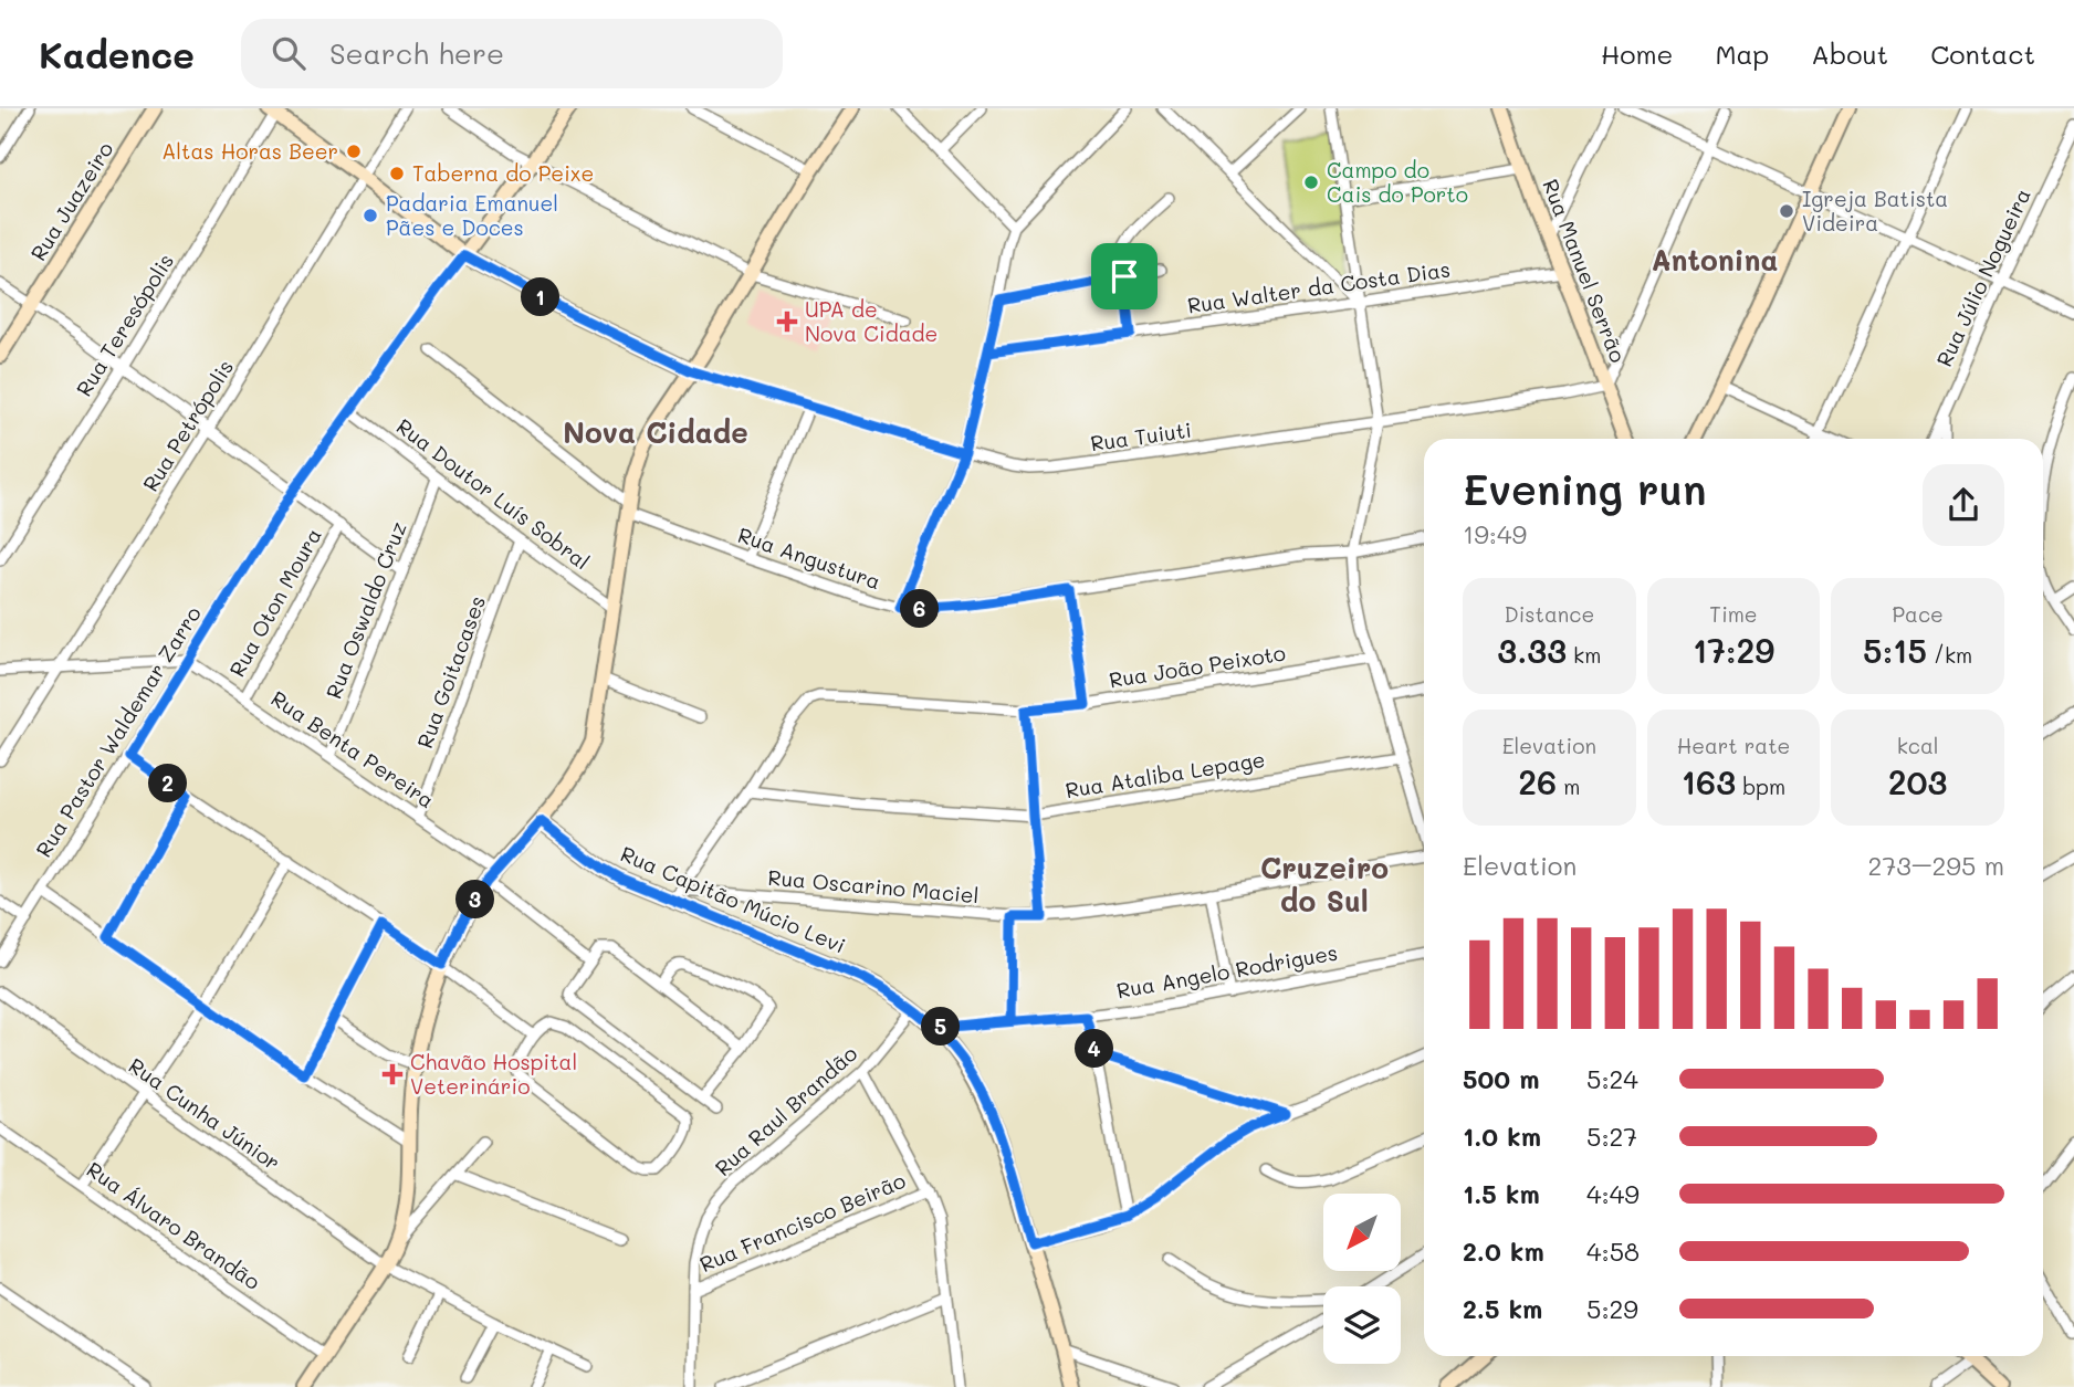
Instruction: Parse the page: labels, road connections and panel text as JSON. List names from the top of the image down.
{
  "streets": {
    "street": [
      "Rua Juazeiro",
      "Rua Manuel Serrão",
      "Rua Júlio Nogueira",
      "Rua Walter da Costa Dias",
      "Rua Teresópolis",
      "Rua Petrópolis",
      "Rua Tuiuti",
      "Rua Doutor Luís Sobral",
      "Rua Angustura",
      "Rua Oton Moura",
      "Rua Oswaldo Cruz",
      "Rua João Peixoto",
      "Rua Goitacases",
      "Rua Pastor Waldemar Zarro",
      "Rua Benta Pereira",
      "Rua Ataliba Lepage",
      "Rua Oscarino Maciel",
      "Rua Capitão Múcio Levi",
      "Rua Angelo Rodrigues",
      "Rua Raul Brandão",
      "Rua Cunha Júnior",
      "Rua Francisco Beirão",
      "Rua Álvaro Brandão"
    ]
  },
  "crossings": [
    ["Rua Manuel Serrão", "Rua Walter da Costa Dias"],
    ["Rua Manuel Serrão", "Rua Tuiuti"],
    ["Rua Doutor Luís Sobral", "Rua Oswaldo Cruz"],
    ["Rua Doutor Luís Sobral", "Rua Goitacases"],
    ["Rua Doutor Luís Sobral", "Rua Pastor Waldemar Zarro"],
    ["Rua Oton Moura", "Rua Benta Pereira"],
    ["Rua Oswaldo Cruz", "Rua Benta Pereira"],
    ["Rua João Peixoto", "Rua Ataliba Lepage"],
    ["Rua João Peixoto", "Rua Oscarino Maciel"],
    ["Rua João Peixoto", "Rua Capitão Múcio Levi"],
    ["Rua Goitacases", "Rua Benta Pereira"],
    ["Rua Pastor Waldemar Zarro", "Rua Benta Pereira"],
    ["Rua Oscarino Maciel", "Rua Capitão Múcio Levi"],
    ["Rua Capitão Múcio Levi", "Rua Angelo Rodrigues"],
    ["Rua Capitão Múcio Levi", "Rua Raul Brandão"],
    ["Rua Raul Brandão", "Rua Francisco Beirão"]
  ],
  "districts": ["Antonina", "Nova Cidade", "Cruzeiro do Sul"],
  "places": {
    "other": [
      "Altas Horas Beer",
      "Taberna do Peixe",
      "Campo do Cais do Porto",
      "Igreja Batista Videira",
      "Padaria Emanuel Pães e Doces"
    ],
    "health": ["UPA de Nova Cidade", "Chavão Hospital Veterinário"]
  },
  "north": "bottom left",
  "page": {
    "header": "Kadence",
    "search": "Search here",
    "nav": [
      "Home",
      "Map",
      "About",
      "Contact"
    ],
    "pins": [
      "1",
      "6",
      "2",
      "3",
      "5",
      "4"
    ],
    "heading": ["Evening run", "19:49"],
    "stats": [
      ["Distance", "3.33 km"],
      ["Time", "17:29"],
      ["Pace", "5:15 /km"],
      ["Elevation", "26 m"],
      ["Heart rate", "163 bpm"],
      ["kcal", "203"]
    ],
    "chart": ["Elevation", "273–295 m"],
    "list": [
      {
        "name": "500 m",
        "note": "5:24"
      },
      {
        "name": "1.0 km",
        "note": "5:27"
      },
      {
        "name": "1.5 km",
        "note": "4:49"
      },
      {
        "name": "2.0 km",
        "note": "4:58"
      },
      {
        "name": "2.5 km",
        "note": "5:29"
      }
    ]
  }
}
